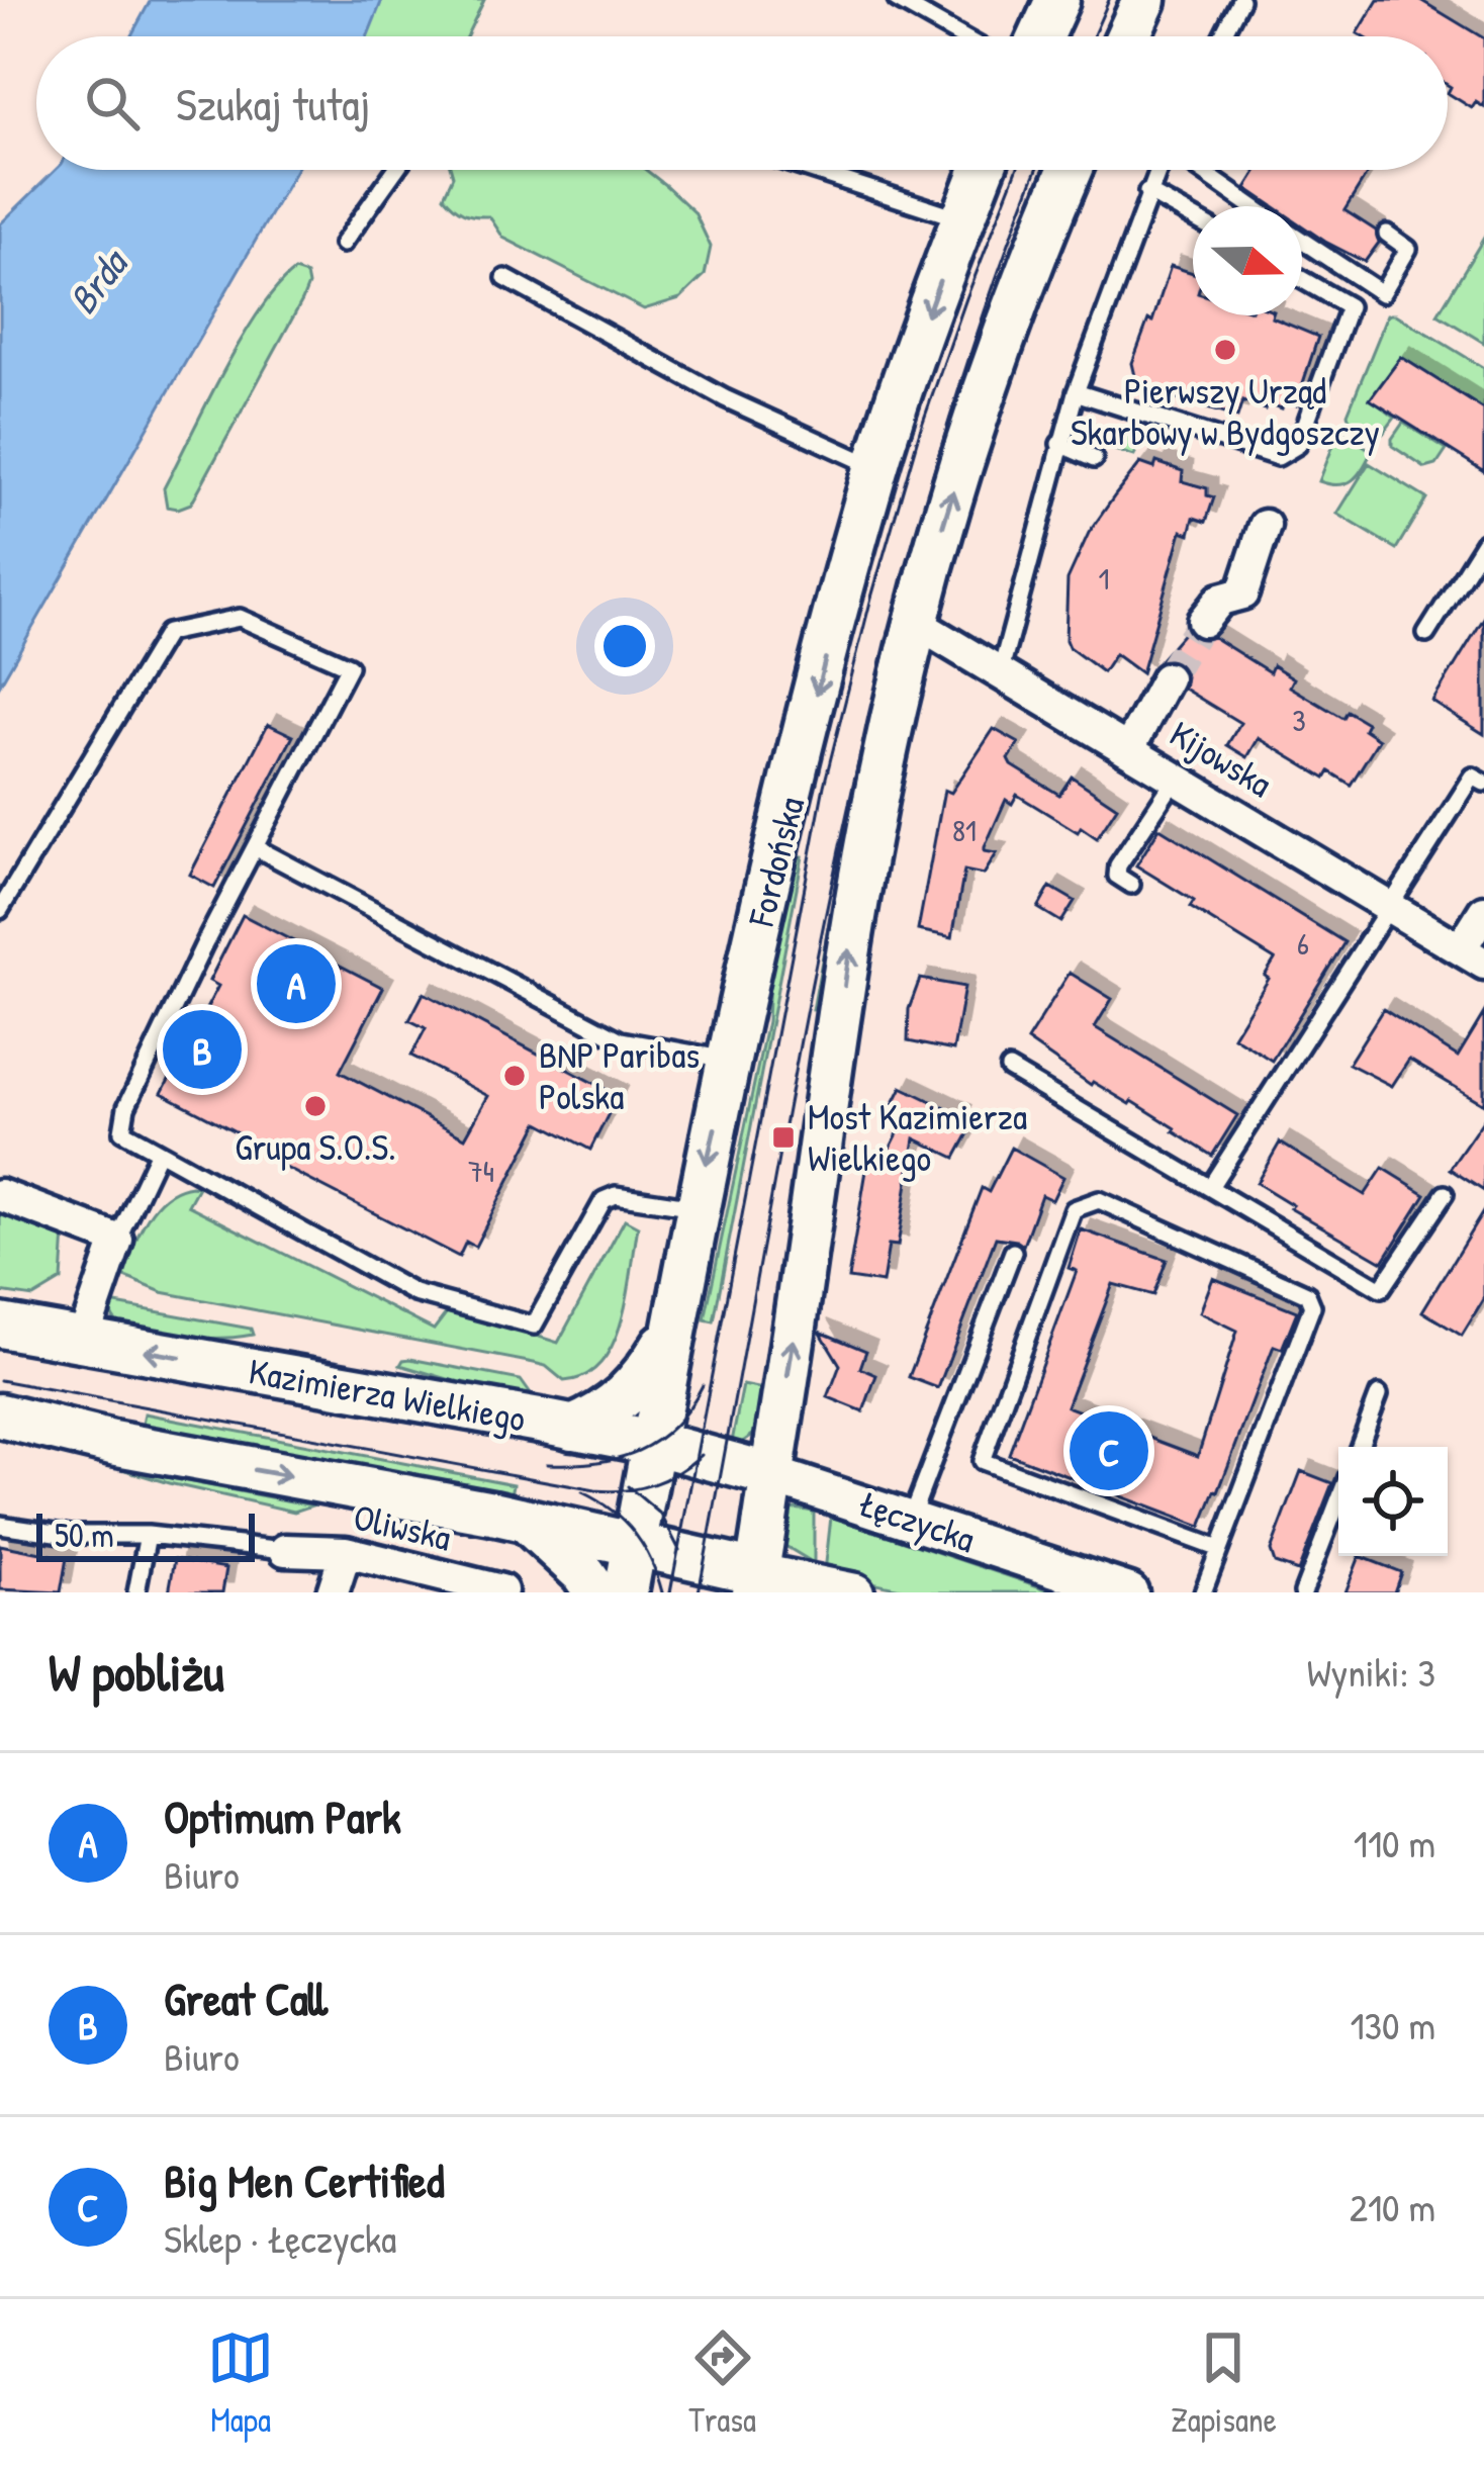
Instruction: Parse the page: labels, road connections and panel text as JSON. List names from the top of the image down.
{
  "streets": {
    "main road": ["Fordońska", "Kazimierza Wielkiego"],
    "street": ["Kijowska", "Łęczycka", "Oliwska"]
  },
  "crossings": [
    ["Fordońska", "Kazimierza Wielkiego"],
    ["Kazimierza Wielkiego", "Łęczycka"]
  ],
  "water": ["Brda"],
  "places": {
    "other": ["Pierwszy Urząd Skarbowy w Bydgoszczy", "BNP Paribas Polska", "Grupa S.O.S."],
    "transit": ["Most Kazimierza Wielkiego"]
  },
  "house_numbers": [
    "1",
    "3",
    "81",
    "6",
    "74"
  ],
  "scale_bar": "50 m",
  "north": "right",
  "page": {
    "search": "Szukaj tutaj",
    "pins": ["A", "B", "C"],
    "scale": "50 m",
    "heading": ["W pobliżu", "Wyniki: 3"],
    "list": [
      {
        "mark": "A",
        "name": "Optimum Park",
        "note": "Biuro",
        "value": "110 m"
      },
      {
        "mark": "B",
        "name": "Great Call",
        "note": "Biuro",
        "value": "130 m"
      },
      {
        "mark": "C",
        "name": "Big Men Certified",
        "note": "Sklep · Łęczycka",
        "value": "210 m"
      }
    ],
    "nav": ["Mapa", "Trasa", "Zapisane"]
  }
}
